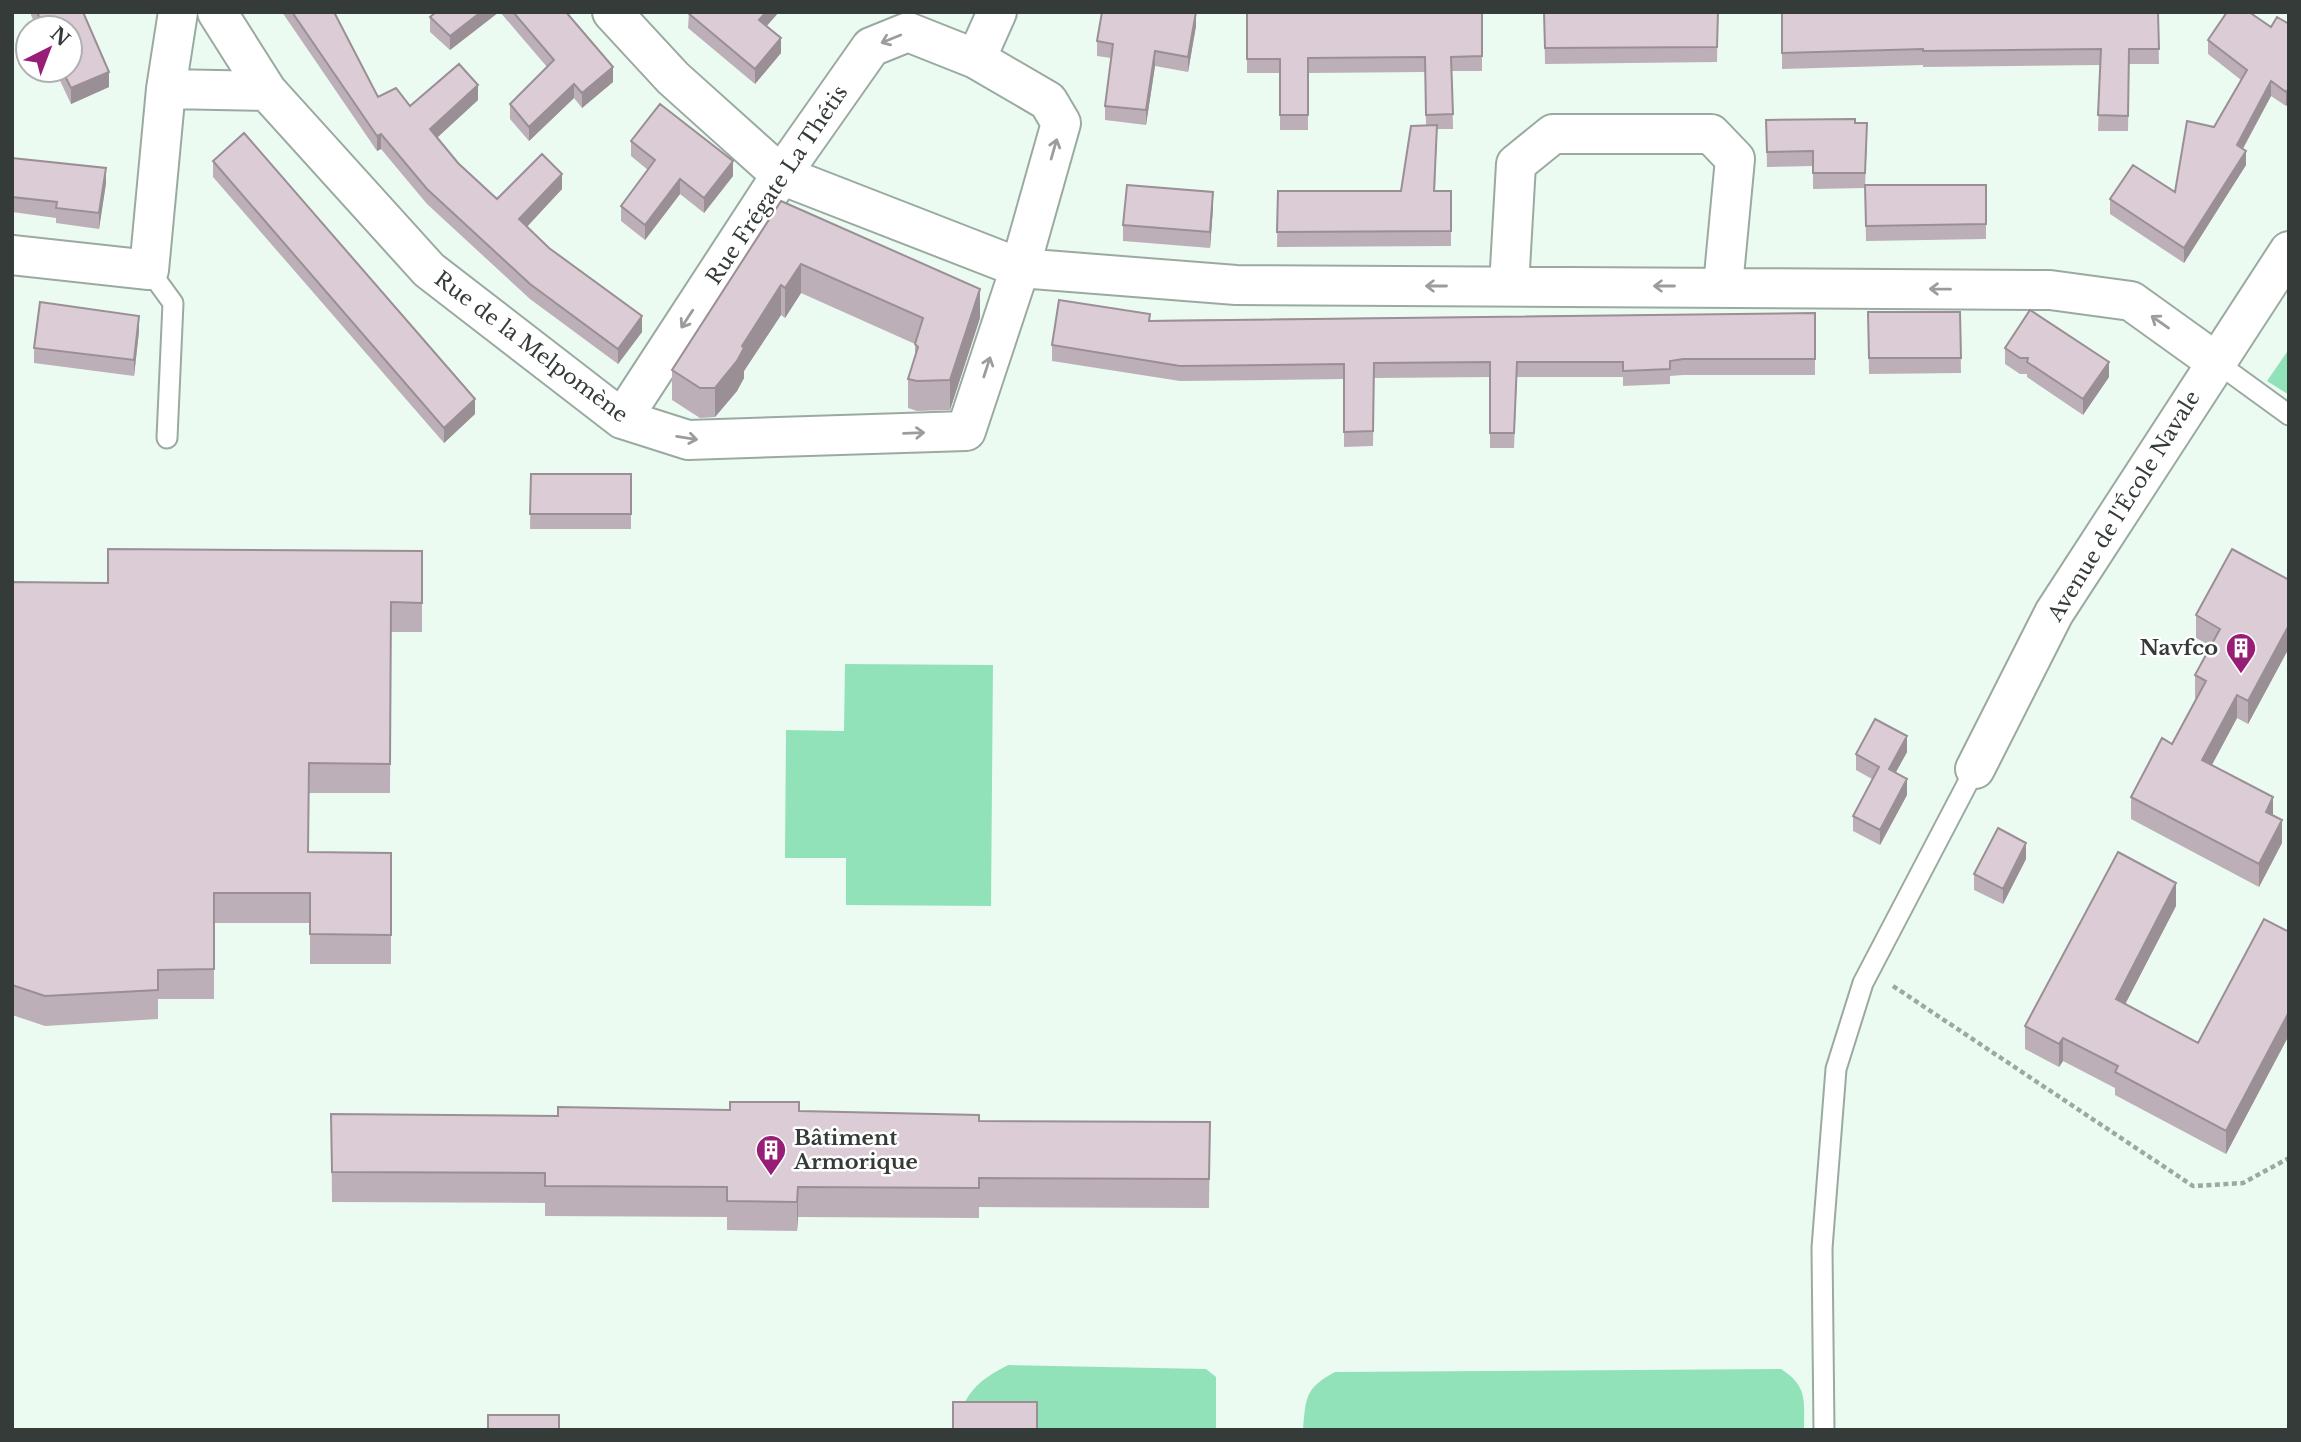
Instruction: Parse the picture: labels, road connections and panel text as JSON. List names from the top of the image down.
{
  "streets": {
    "street": ["Rue Frégate La Thétis", "Rue de la Melpomène", "Avenue de l'École Navale"]
  },
  "crossings": [
    ["Rue Frégate La Thétis", "Rue de la Melpomène"]
  ],
  "places": {
    "building": ["Navfco", "Bâtiment Armorique"]
  },
  "north": "top right"
}
